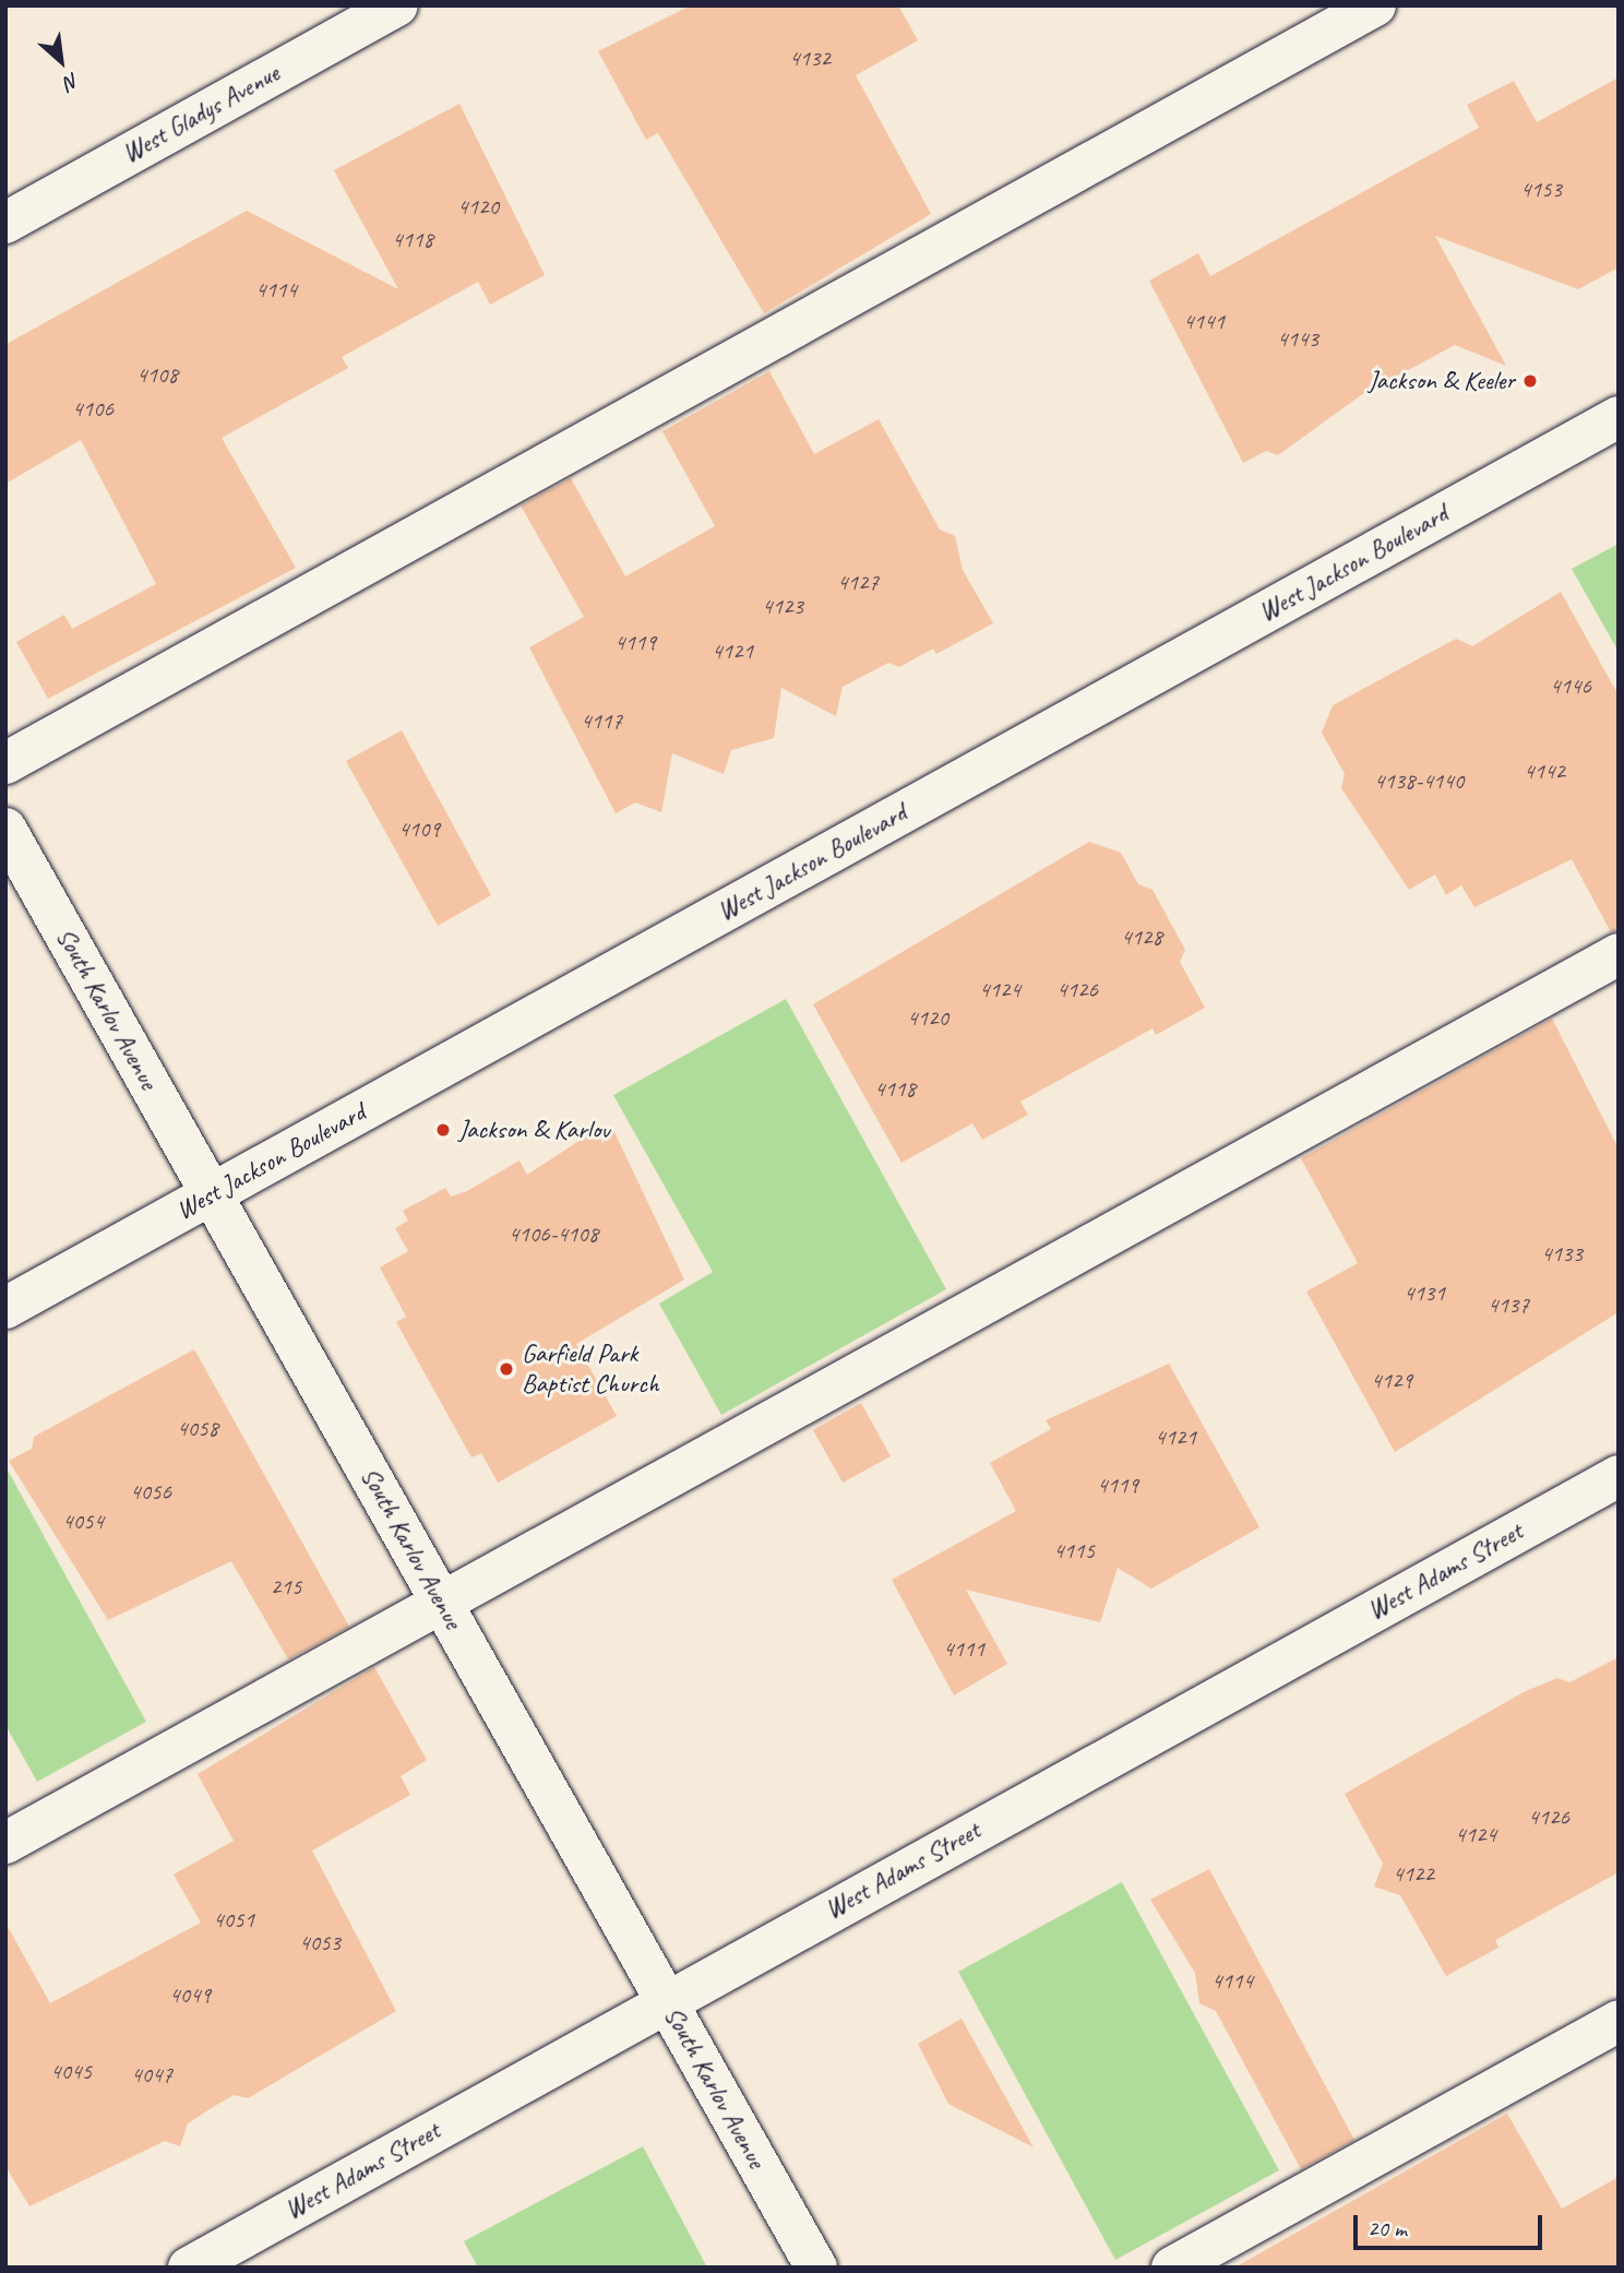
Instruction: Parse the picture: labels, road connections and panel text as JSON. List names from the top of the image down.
{
  "streets": {
    "street": [
      "West Gladys Avenue",
      "West Jackson Boulevard",
      "South Karlov Avenue",
      "West Adams Street"
    ]
  },
  "crossings": [
    ["West Jackson Boulevard", "South Karlov Avenue"],
    ["South Karlov Avenue", "West Adams Street"]
  ],
  "places": ["Jackson & Keeler", "Jackson & Karlov", "Garfield Park Baptist Church"],
  "house_numbers": [
    "4132",
    "4153",
    "4120",
    "4118",
    "4114",
    "4141",
    "4143",
    "4108",
    "4106",
    "4127",
    "4123",
    "4119",
    "4121",
    "4146",
    "4117",
    "4142",
    "4138-4140",
    "4109",
    "4128",
    "4124",
    "4126",
    "4120",
    "4118",
    "4106-4108",
    "4133",
    "4131",
    "4137",
    "4129",
    "4058",
    "4121",
    "4119",
    "4056",
    "4054",
    "4115",
    "215",
    "4111",
    "4126",
    "4124",
    "4122",
    "4051",
    "4053",
    "4114",
    "4049",
    "4045",
    "4047"
  ],
  "scale_bar": "20 m",
  "north": "bottom right"
}
